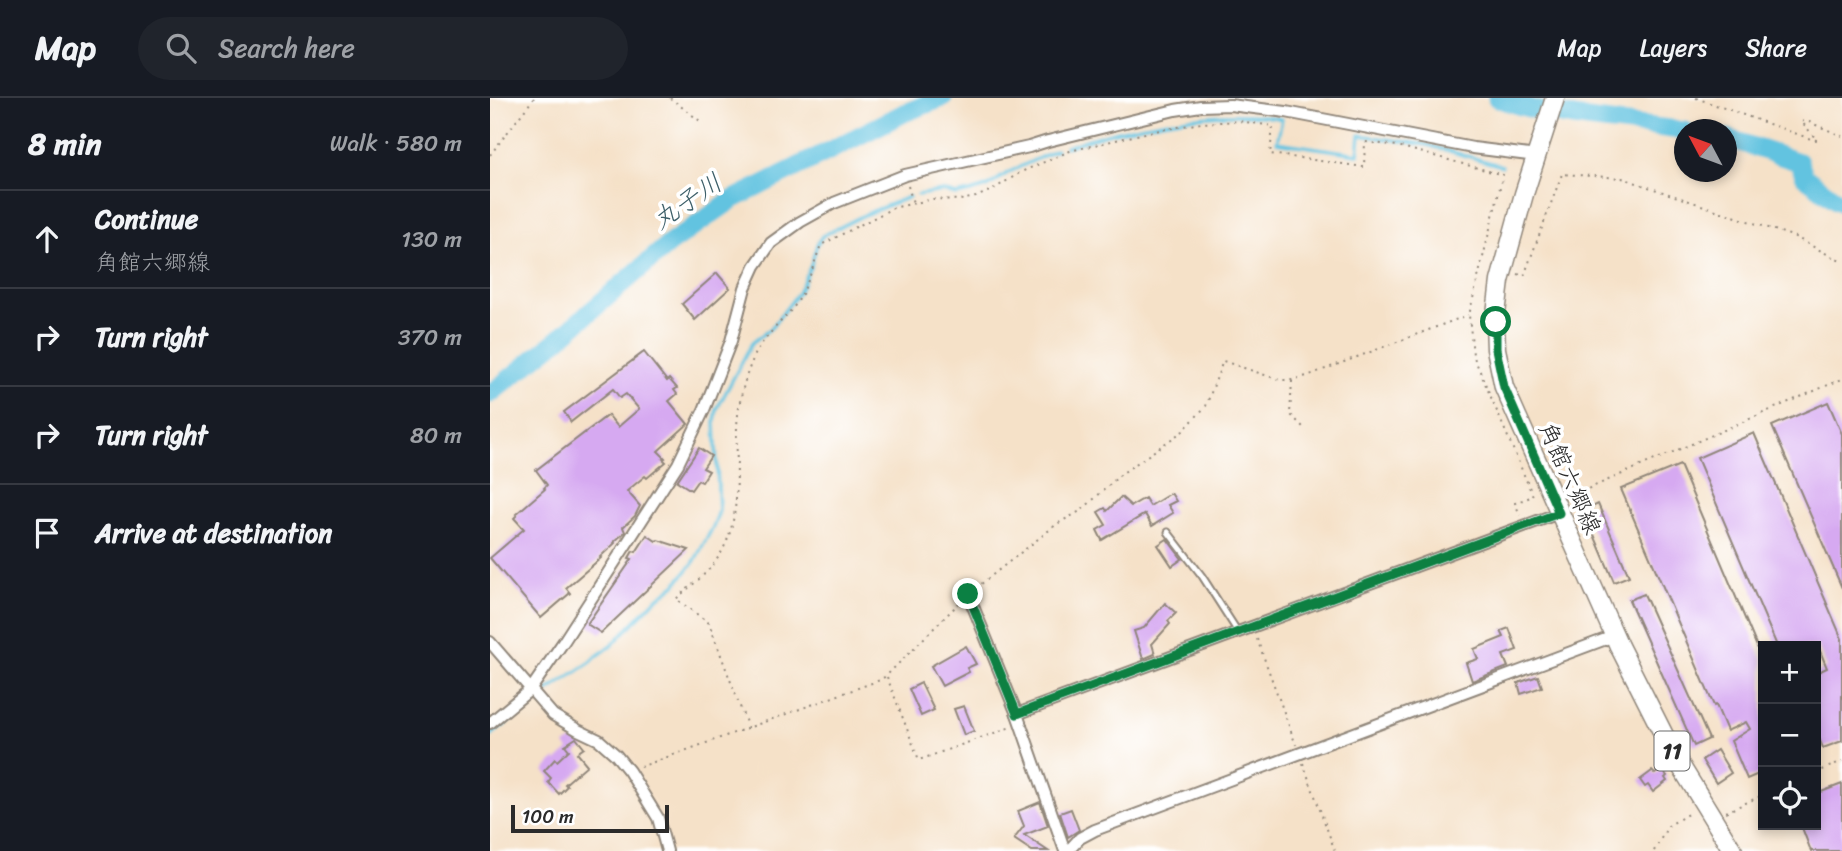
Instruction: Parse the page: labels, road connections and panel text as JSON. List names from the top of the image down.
{
  "streets": {
    "main road": ["角館六郷線", "11"]
  },
  "water": ["丸子川"],
  "scale_bar": "100 m",
  "north": "top left",
  "page": {
    "header": "Map",
    "search": "Search here",
    "nav": ["Map", "Layers", "Share"],
    "heading": ["8 min", "Walk · 580 m"],
    "list": [
      ["Continue", "角館六郷線", "130 m"],
      ["Turn right", "370 m"],
      ["Turn right", "80 m"],
      "Arrive at destination"
    ],
    "map_buttons": ["+", "−"],
    "scale": "100 m"
  }
}
